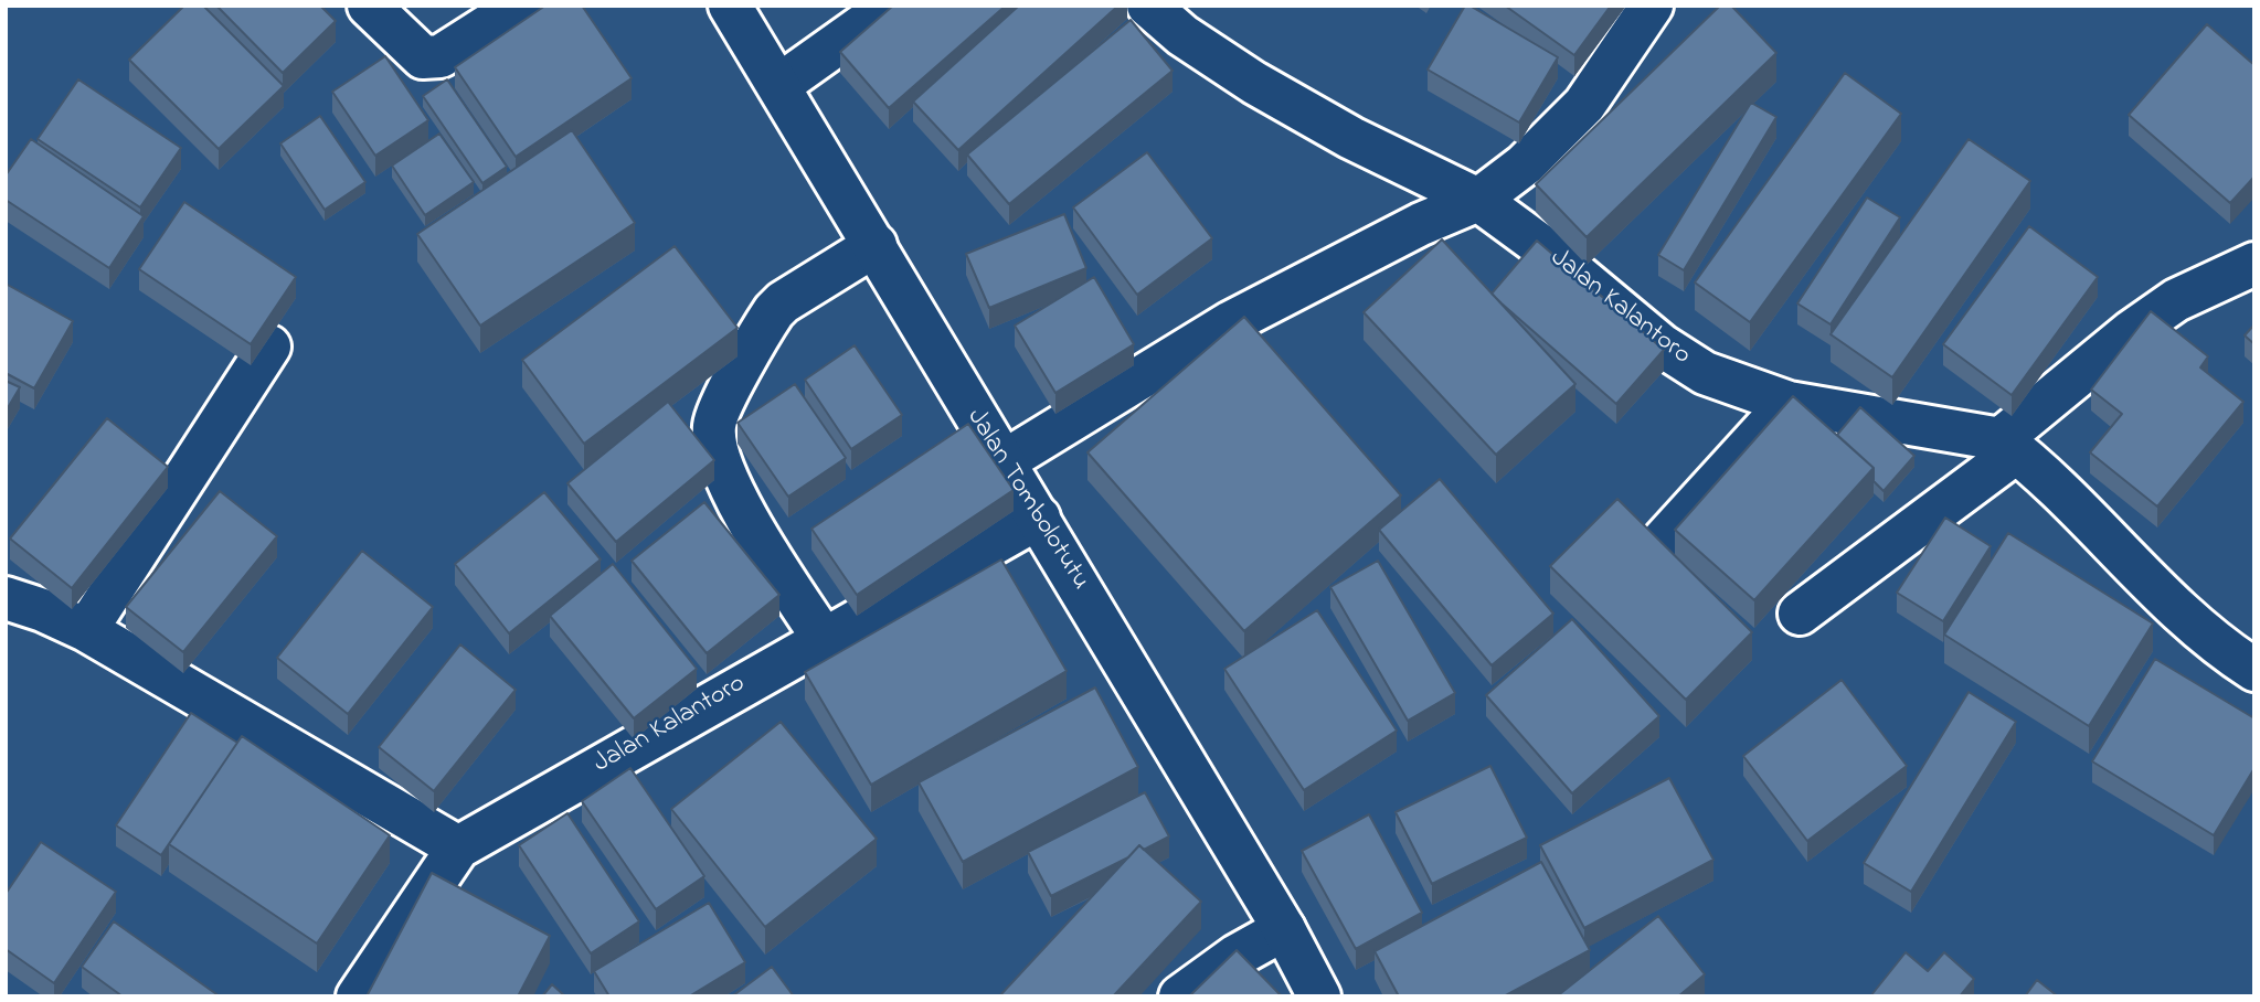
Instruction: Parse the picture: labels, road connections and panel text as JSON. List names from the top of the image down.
{
  "streets": {
    "street": ["Jalan Kalantoro", "Jalan Tombolotutu"]
  },
  "crossings": [
    ["Jalan Kalantoro", "Jalan Tombolotutu"]
  ]
}
